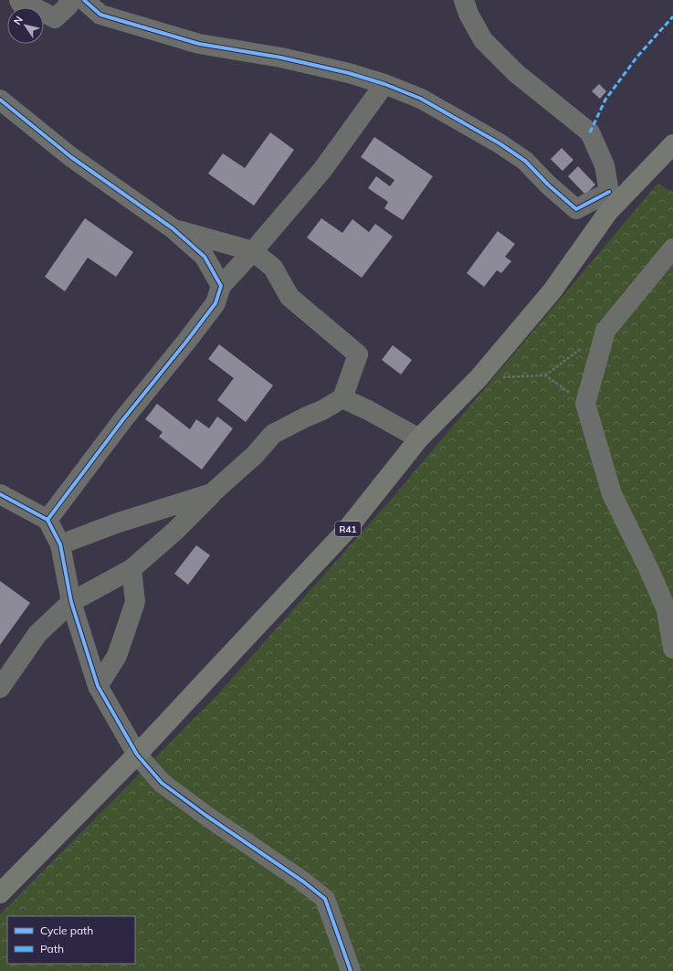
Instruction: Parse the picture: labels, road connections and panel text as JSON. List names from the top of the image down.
{
  "streets": {
    "main road": ["R41"]
  },
  "legend": ["Cycle path", "Path"],
  "north": "top left"
}
